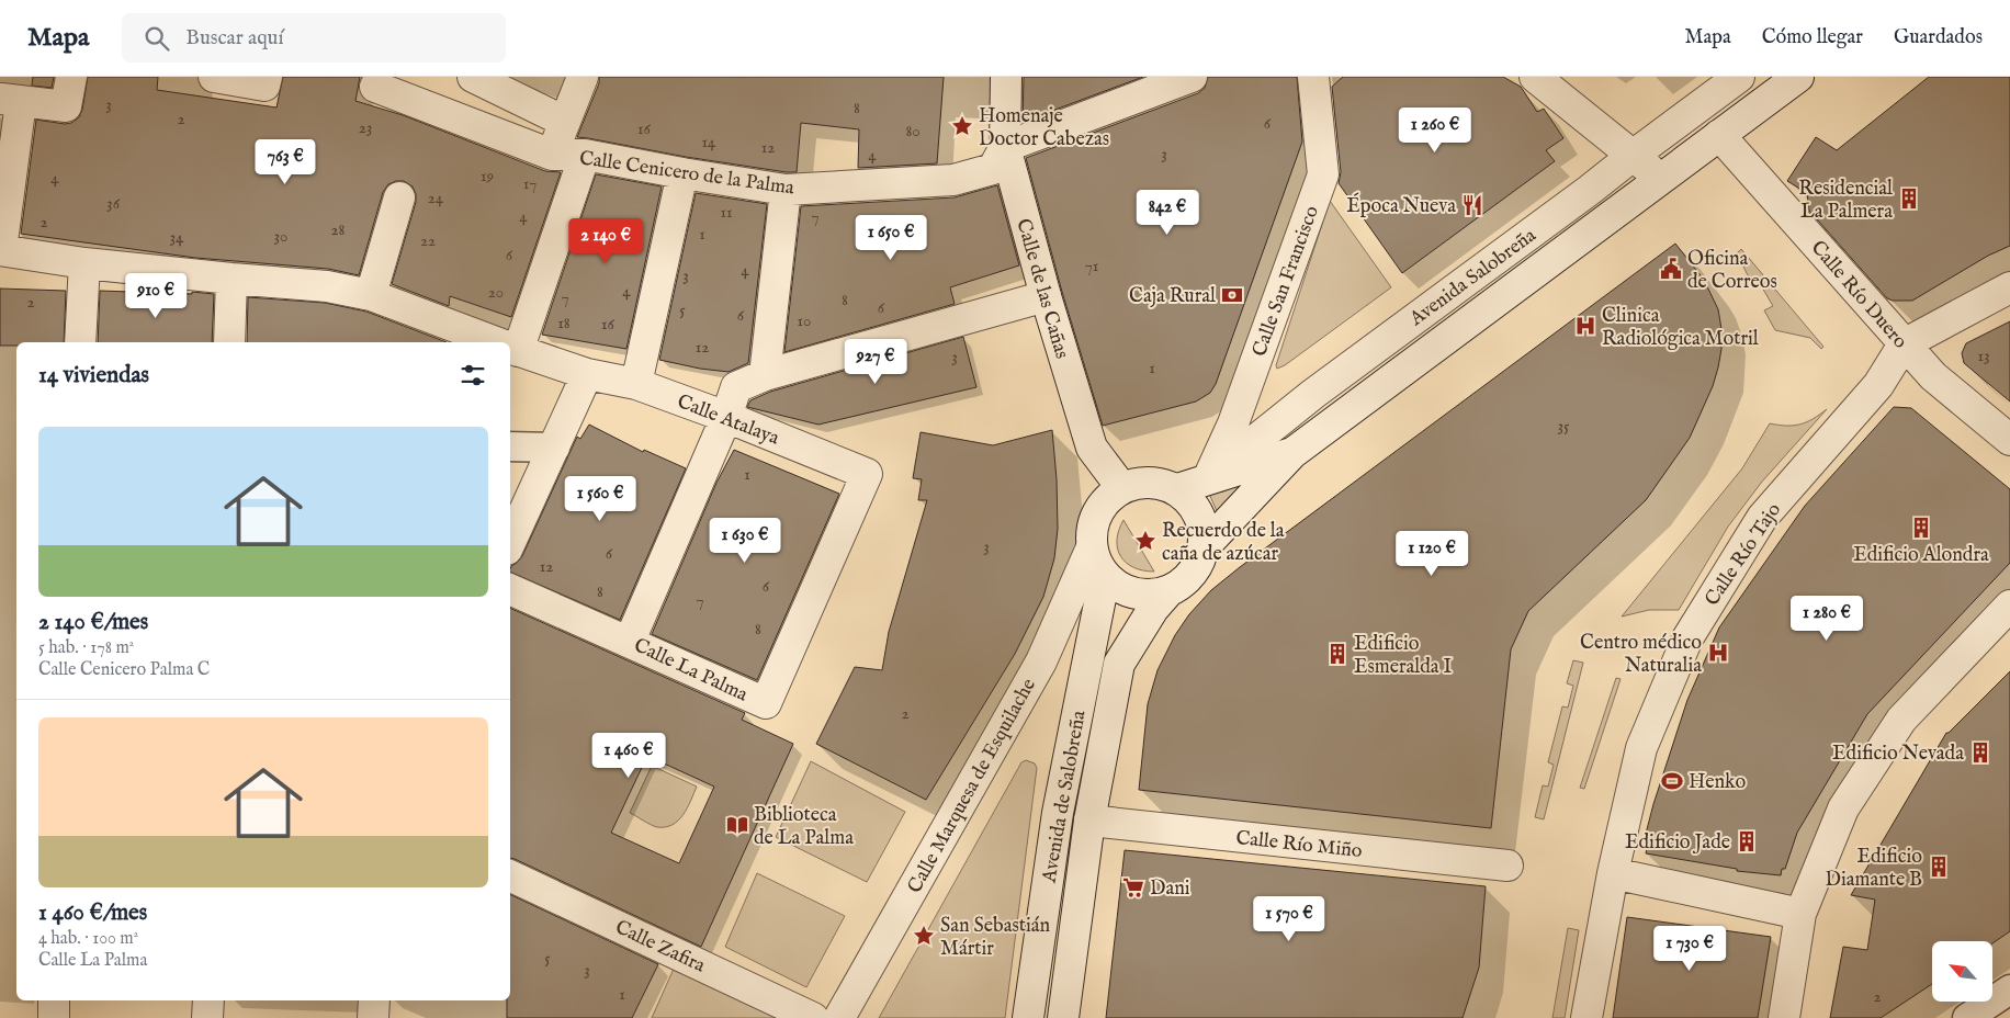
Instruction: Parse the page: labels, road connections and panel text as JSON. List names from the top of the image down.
{
  "streets": {
    "street": [
      "Calle Cenicero de la Palma",
      "Avenida Salobreña",
      "Calle San Francisco",
      "Calle de las Cañas",
      "Calle Río Duero",
      "Calle Atalaya",
      "Calle Río Tajo",
      "Calle La Palma",
      "Calle Marquesa de Esquilache",
      "Avenida de Salobreña",
      "Calle Río Miño",
      "Calle Zafira"
    ]
  },
  "crossings": [
    ["Calle Cenicero de la Palma", "Calle de las Cañas"],
    ["Avenida Salobreña", "Calle San Francisco"],
    ["Avenida Salobreña", "Calle de las Cañas"],
    ["Avenida Salobreña", "Calle Río Duero"],
    ["Avenida Salobreña", "Calle Marquesa de Esquilache"],
    ["Avenida Salobreña", "Avenida de Salobreña"],
    ["Calle de las Cañas", "Calle Marquesa de Esquilache"],
    ["Calle de las Cañas", "Avenida de Salobreña"],
    ["Calle Río Duero", "Calle Río Tajo"],
    ["Calle Atalaya", "Calle La Palma"],
    ["Calle Marquesa de Esquilache", "Avenida de Salobreña"],
    ["Avenida de Salobreña", "Calle Río Miño"]
  ],
  "places": {
    "place": ["Homenaje Doctor Cabezas", "Recuerdo de la caña de azúcar", "San Sebastián Mártir"],
    "building": [
      "Residencial La Palmera",
      "Edificio Alondra",
      "Edificio Esmeralda I",
      "Edificio Nevada",
      "Edificio Jade",
      "Edificio Diamante B"
    ],
    "restaurant": ["Época Nueva"],
    "public building": ["Oficina de Correos"],
    "bank": ["Caja Rural"],
    "hospital": ["Clinica Radiológica Motril", "Centro médico Naturalia"],
    "sports": ["Henko"],
    "library": ["Biblioteca de La Palma"],
    "supermarket": ["Dani"]
  },
  "house_numbers": [
    "3",
    "8",
    "2",
    "6",
    "23",
    "16",
    "80",
    "14",
    "12",
    "3",
    "4",
    "19",
    "4",
    "17",
    "24",
    "36",
    "11",
    "4",
    "7",
    "2",
    "28",
    "1",
    "30",
    "34",
    "22",
    "6",
    "71",
    "4",
    "3",
    "4",
    "20",
    "7",
    "8",
    "2",
    "6",
    "5",
    "6",
    "10",
    "18",
    "16",
    "12",
    "13",
    "3",
    "1",
    "35",
    "1",
    "3",
    "6",
    "12",
    "6",
    "8",
    "7",
    "8",
    "2",
    "5",
    "3",
    "1",
    "2"
  ],
  "north": "top left",
  "page": {
    "header": "Mapa",
    "search": "Buscar aquí",
    "nav": ["Mapa", "Cómo llegar", "Guardados"],
    "price": [
      "1 260 €",
      "763 €",
      "842 €",
      "1 650 €",
      "2 140 €",
      "910 €",
      "927 €",
      "1 560 €",
      "1 630 €",
      "1 120 €",
      "1 280 €",
      "1 460 €",
      "1 570 €",
      "1 730 €"
    ],
    "heading": "14 viviendas",
    "list": [
      {
        "name": "2 140 €/mes",
        "note": "5 hab. · 178 m² · Calle Cenicero Palma C"
      },
      {
        "name": "1 460 €/mes",
        "note": "4 hab. · 100 m² · Calle La Palma"
      }
    ]
  }
}
